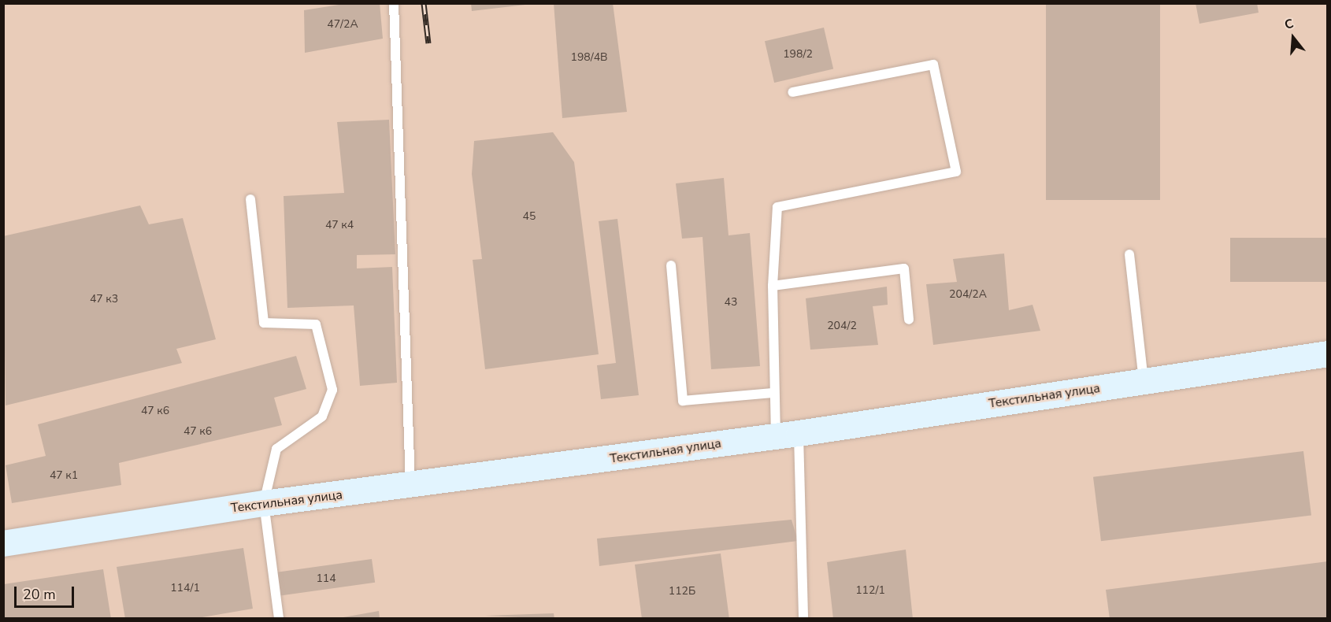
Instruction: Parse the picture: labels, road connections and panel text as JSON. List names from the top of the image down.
{
  "streets": {
    "main road": ["Текстильная улица"]
  },
  "house_numbers": [
    "47/2А",
    "198/2",
    "198/4В",
    "45",
    "47 к4",
    "204/2А",
    "47 к3",
    "43",
    "204/2",
    "47 к6",
    "47 к6",
    "47 к1",
    "114",
    "114/1",
    "112/1",
    "112Б"
  ],
  "scale_bar": "20 m",
  "north": "top"
}
